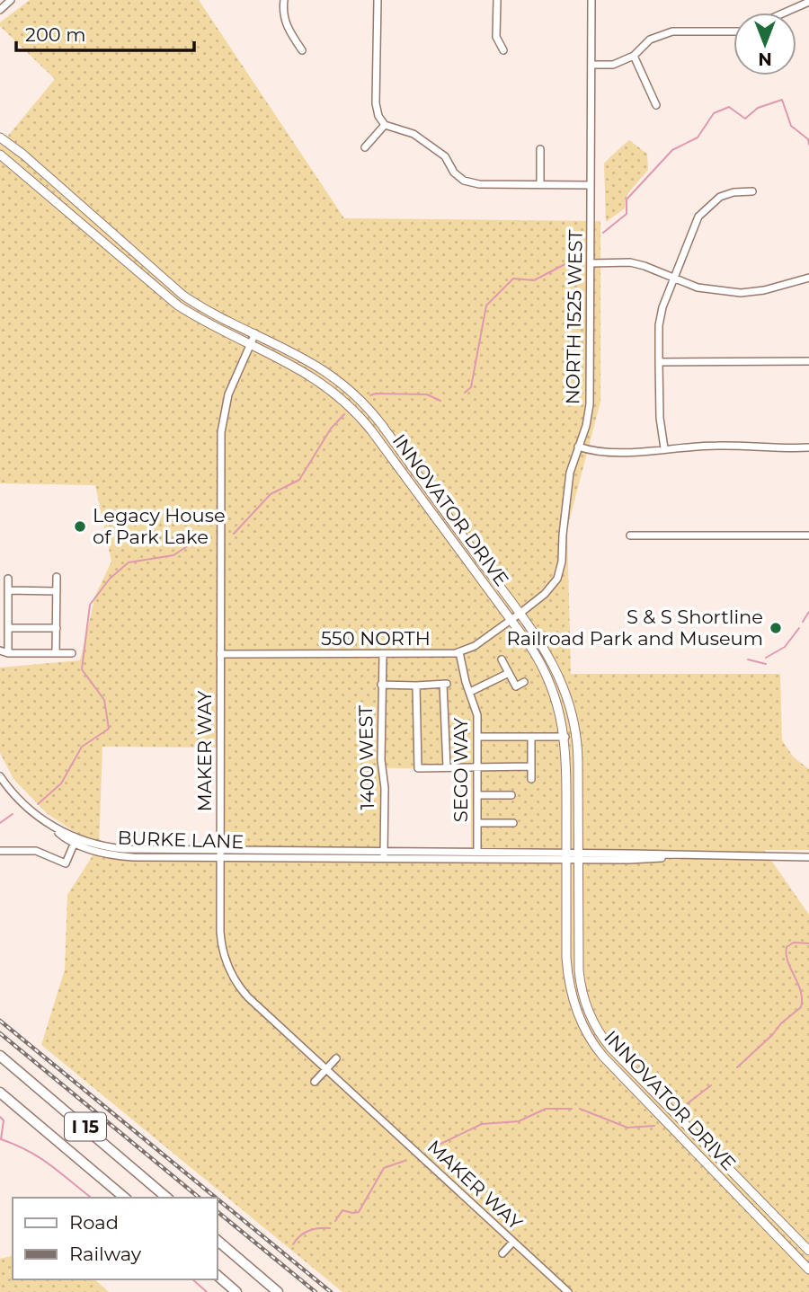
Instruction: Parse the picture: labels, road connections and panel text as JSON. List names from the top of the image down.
{
  "streets": {
    "highway": ["I 15"],
    "main road": ["INNOVATOR DRIVE"],
    "street": [
      "NORTH 1525 WEST",
      "550 NORTH",
      "MAKER WAY",
      "1400 WEST",
      "SEGO WAY",
      "BURKE LANE"
    ]
  },
  "crossings": [
    ["NORTH 1525 WEST", "INNOVATOR DRIVE"],
    ["NORTH 1525 WEST", "550 NORTH"],
    ["INNOVATOR DRIVE", "550 NORTH"],
    ["INNOVATOR DRIVE", "MAKER WAY"],
    ["INNOVATOR DRIVE", "BURKE LANE"],
    ["550 NORTH", "MAKER WAY"],
    ["550 NORTH", "1400 WEST"],
    ["550 NORTH", "SEGO WAY"],
    ["MAKER WAY", "BURKE LANE"],
    ["1400 WEST", "BURKE LANE"],
    ["SEGO WAY", "BURKE LANE"]
  ],
  "places": ["Legacy House of Park Lake", "S & S Shortline Railroad Park and Museum"],
  "legend": ["Road", "Railway"],
  "scale_bar": "200 m",
  "north": "bottom"
}
